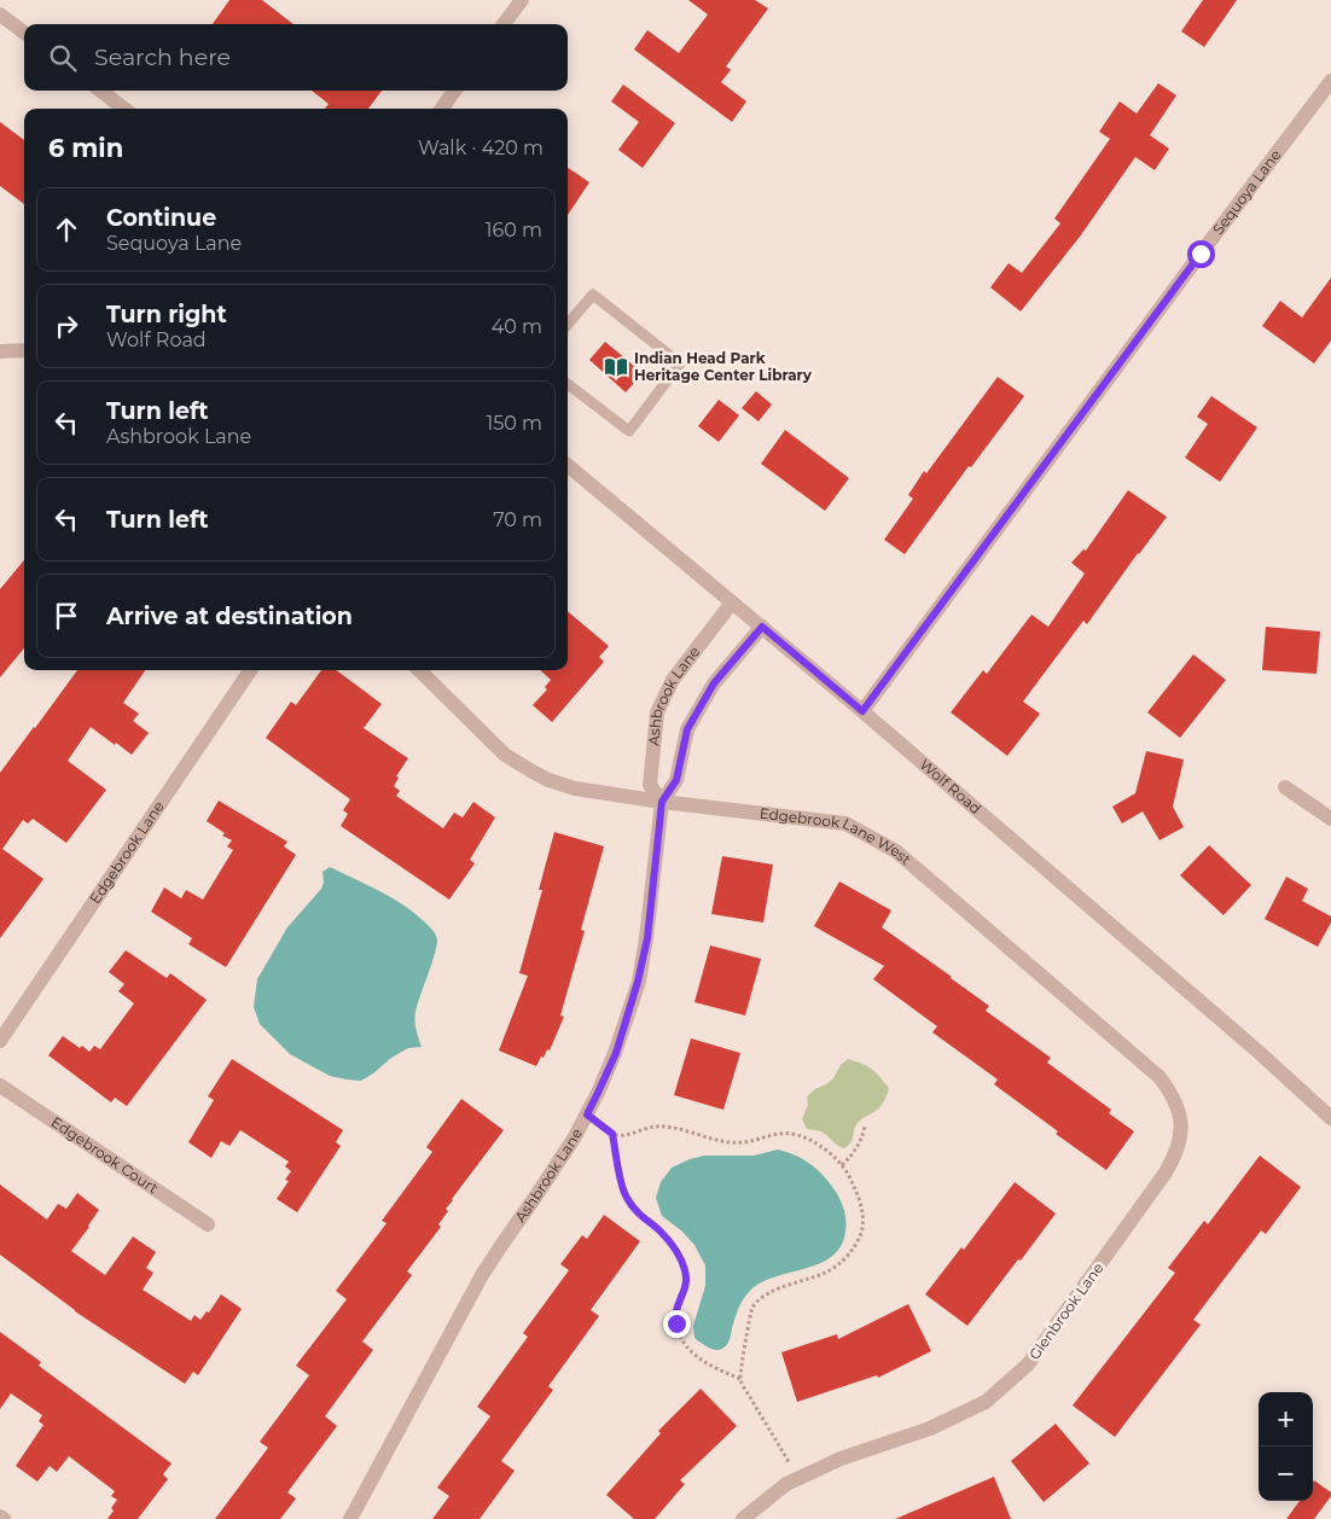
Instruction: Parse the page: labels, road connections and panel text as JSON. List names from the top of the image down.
{
  "streets": {
    "street": [
      "Sequoya Lane",
      "Ashbrook Lane",
      "Wolf Road",
      "Edgebrook Lane West",
      "Edgebrook Lane",
      "Edgebrook Court",
      "Glenbrook Lane"
    ]
  },
  "crossings": [
    ["Sequoya Lane", "Wolf Road"],
    ["Ashbrook Lane", "Wolf Road"],
    ["Ashbrook Lane", "Edgebrook Lane West"],
    ["Edgebrook Lane West", "Glenbrook Lane"]
  ],
  "places": {
    "library": ["Indian Head Park Heritage Center Library"]
  },
  "page": {
    "search": "Search here",
    "heading": ["6 min", "Walk · 420 m"],
    "list": [
      ["Continue", "Sequoya Lane", "160 m"],
      ["Turn right", "Wolf Road", "40 m"],
      ["Turn left", "Ashbrook Lane", "150 m"],
      ["Turn left", "70 m"],
      "Arrive at destination"
    ],
    "map_buttons": ["+", "−"]
  }
}
